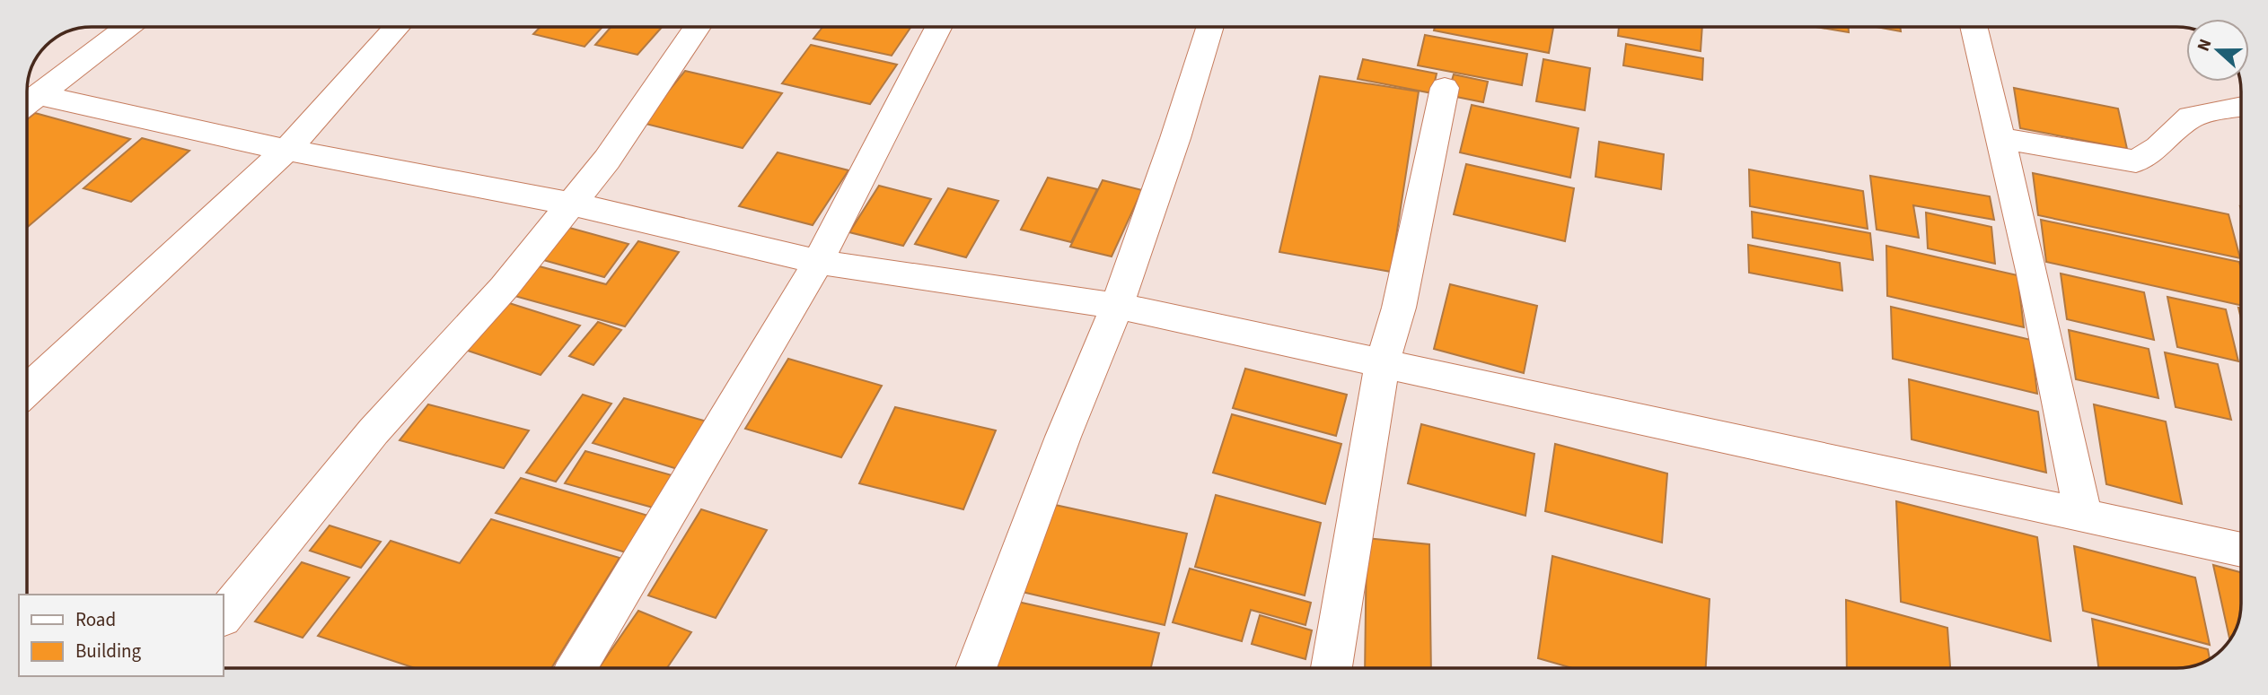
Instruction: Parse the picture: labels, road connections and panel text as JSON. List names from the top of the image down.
{
  "legend": ["Road", "Building"],
  "north": "left"
}
